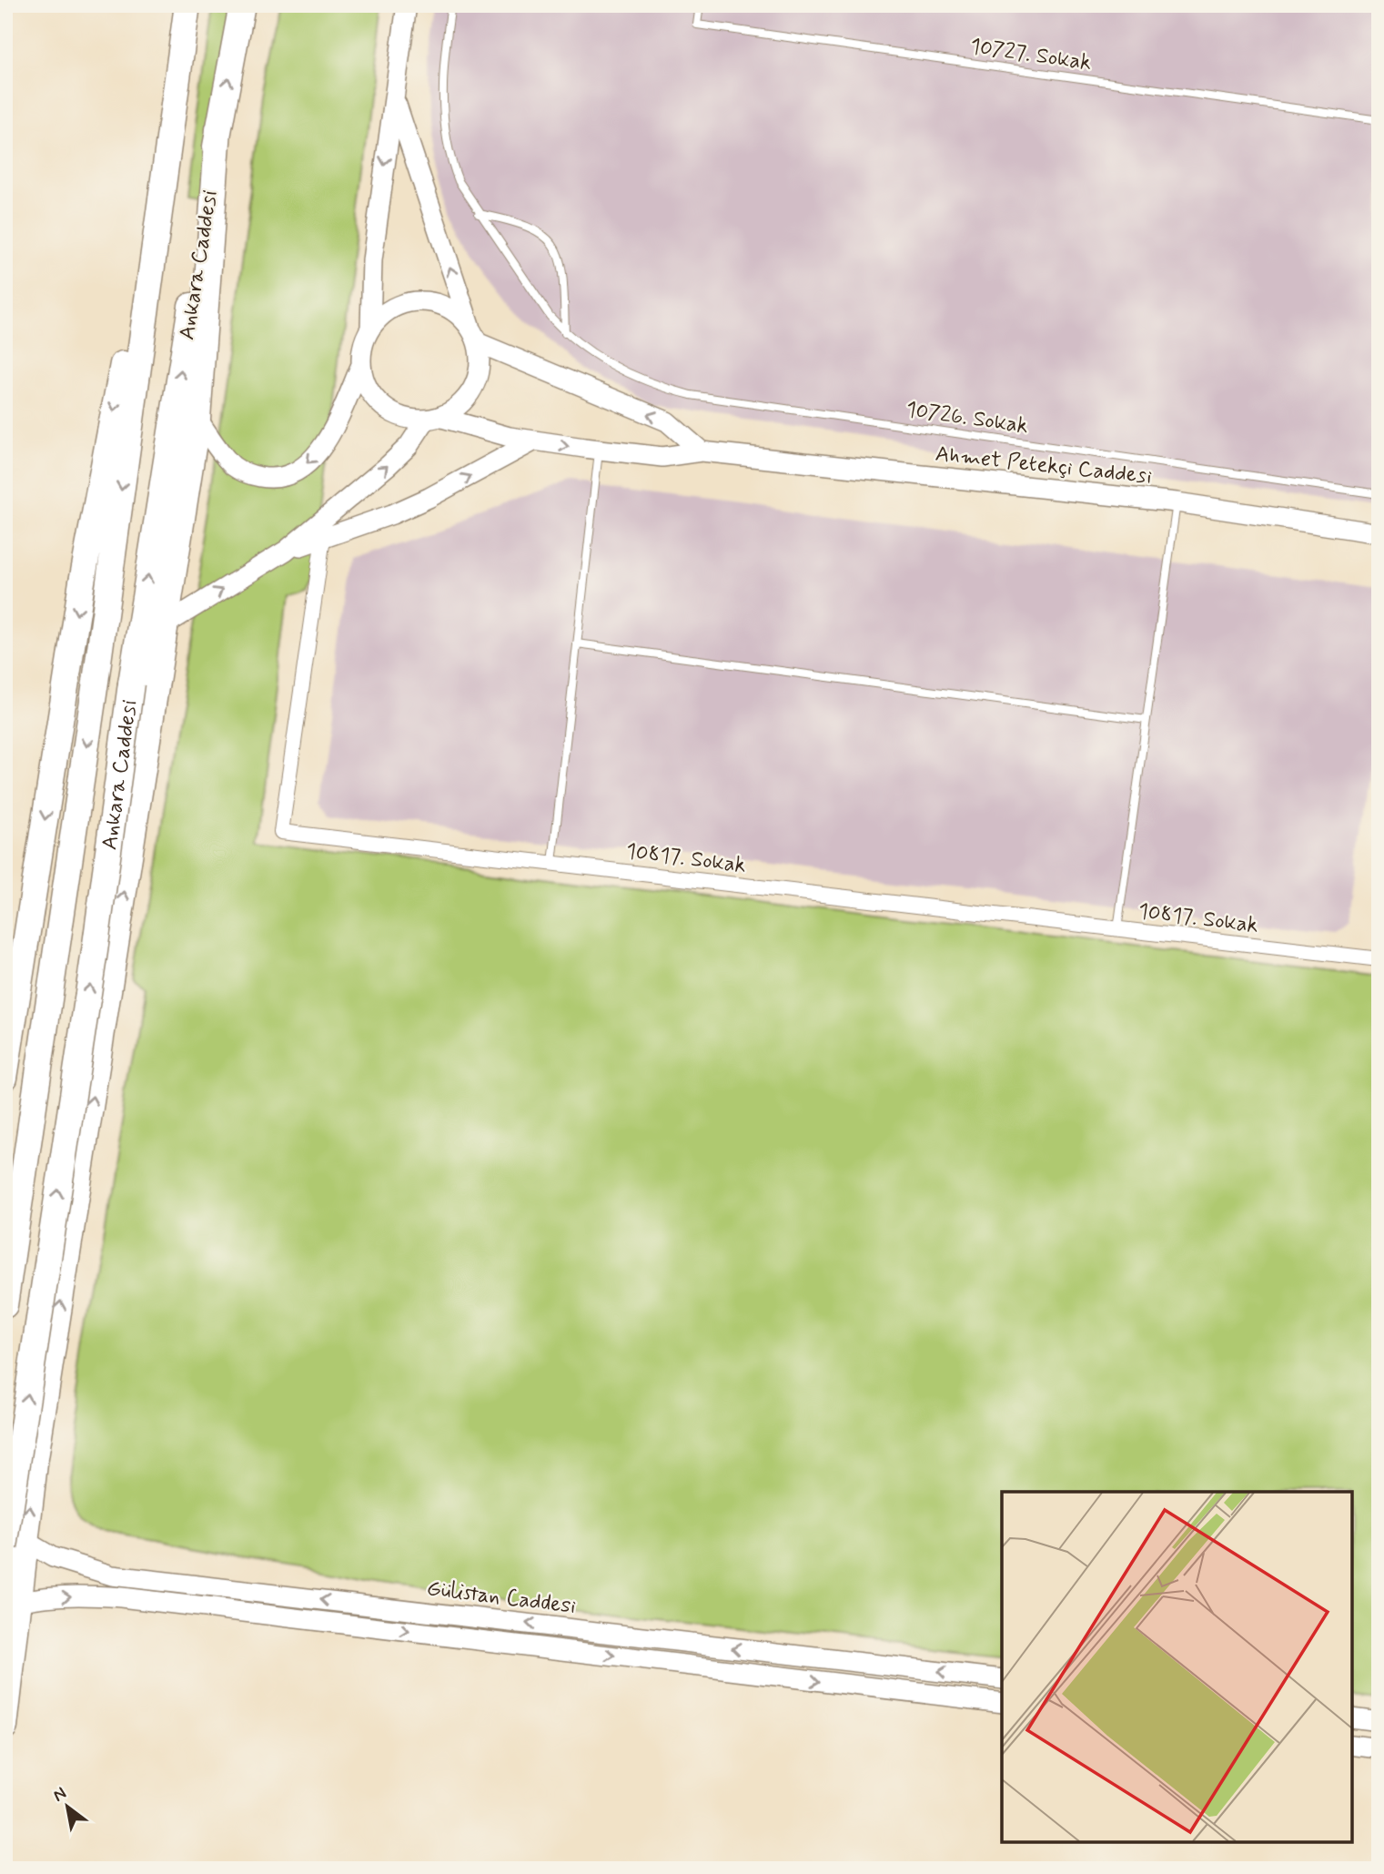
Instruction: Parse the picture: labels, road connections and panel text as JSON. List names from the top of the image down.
{
  "streets": {
    "highway": ["Ankara Caddesi"],
    "street": ["Ahmet Petekçi Caddesi", "10817. Sokak", "Gülistan Caddesi"],
    "lane": ["10727. Sokak", "10726. Sokak"]
  },
  "crossings": [
    ["Ankara Caddesi", "Gülistan Caddesi"]
  ],
  "north": "top left"
}
